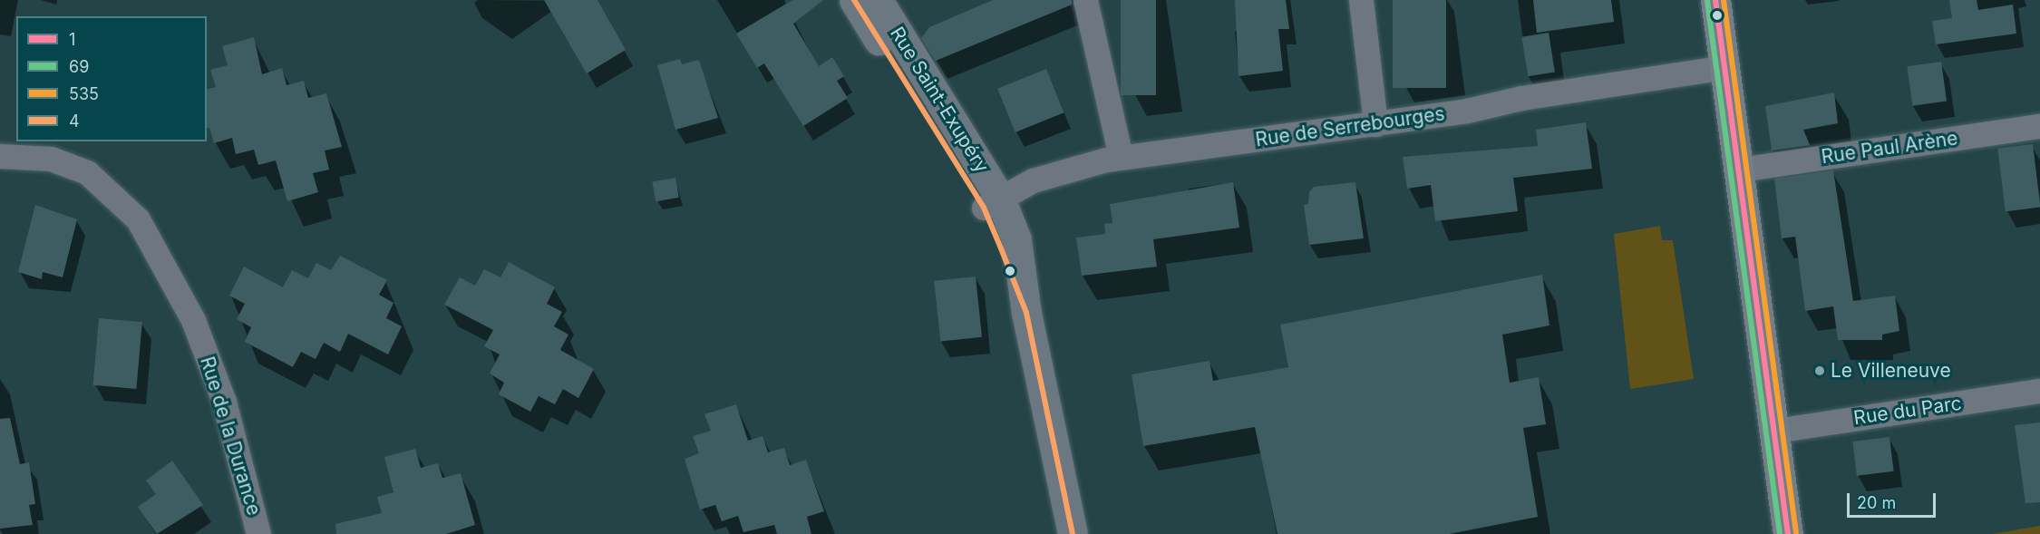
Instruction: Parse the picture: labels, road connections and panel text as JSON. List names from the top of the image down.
{
  "streets": {
    "main road": ["Rue Saint-Exupéry"],
    "street": [
      "Rue de Serrebourges",
      "Rue Paul Arène",
      "Rue du Parc",
      "Rue de la Durance"
    ]
  },
  "crossings": [
    ["Rue Saint-Exupéry", "Rue de Serrebourges"]
  ],
  "places": ["Le Villeneuve"],
  "lines": [
    "transit line 1",
    "transit line 535",
    "transit line 4",
    "transit line 69"
  ],
  "legend": [
    "1",
    "69",
    "535",
    "4"
  ],
  "scale_bar": "20 m"
}
